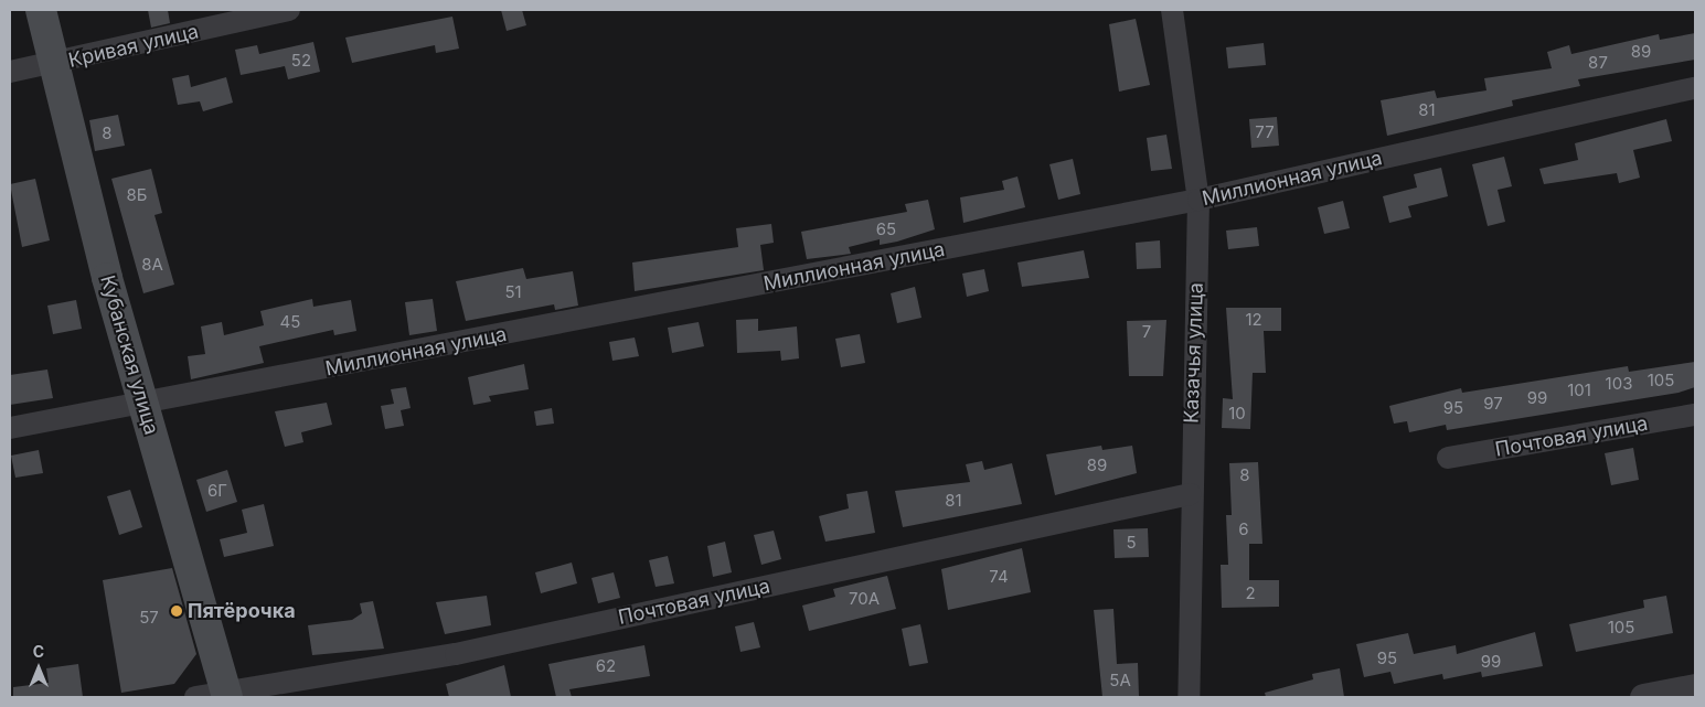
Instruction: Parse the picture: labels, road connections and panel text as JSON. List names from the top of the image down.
{
  "streets": {
    "main road": ["Кубанская улица"],
    "street": [
      "Кривая улица",
      "Миллионная улица",
      "Казачья улица",
      "Почтовая улица"
    ]
  },
  "crossings": [
    ["Кривая улица", "Кубанская улица"],
    ["Миллионная улица", "Казачья улица"],
    ["Миллионная улица", "Кубанская улица"],
    ["Казачья улица", "Почтовая улица"],
    ["Кубанская улица", "Почтовая улица"]
  ],
  "places": ["Пятёрочка"],
  "house_numbers": [
    "89",
    "52",
    "87",
    "81",
    "77",
    "8",
    "8Б",
    "65",
    "8А",
    "51",
    "12",
    "45",
    "7",
    "105",
    "103",
    "101",
    "99",
    "97",
    "95",
    "10",
    "89",
    "8",
    "6Г",
    "81",
    "6",
    "5",
    "74",
    "2",
    "70А",
    "57",
    "105",
    "95",
    "99",
    "62",
    "5А"
  ],
  "north": "top"
}
